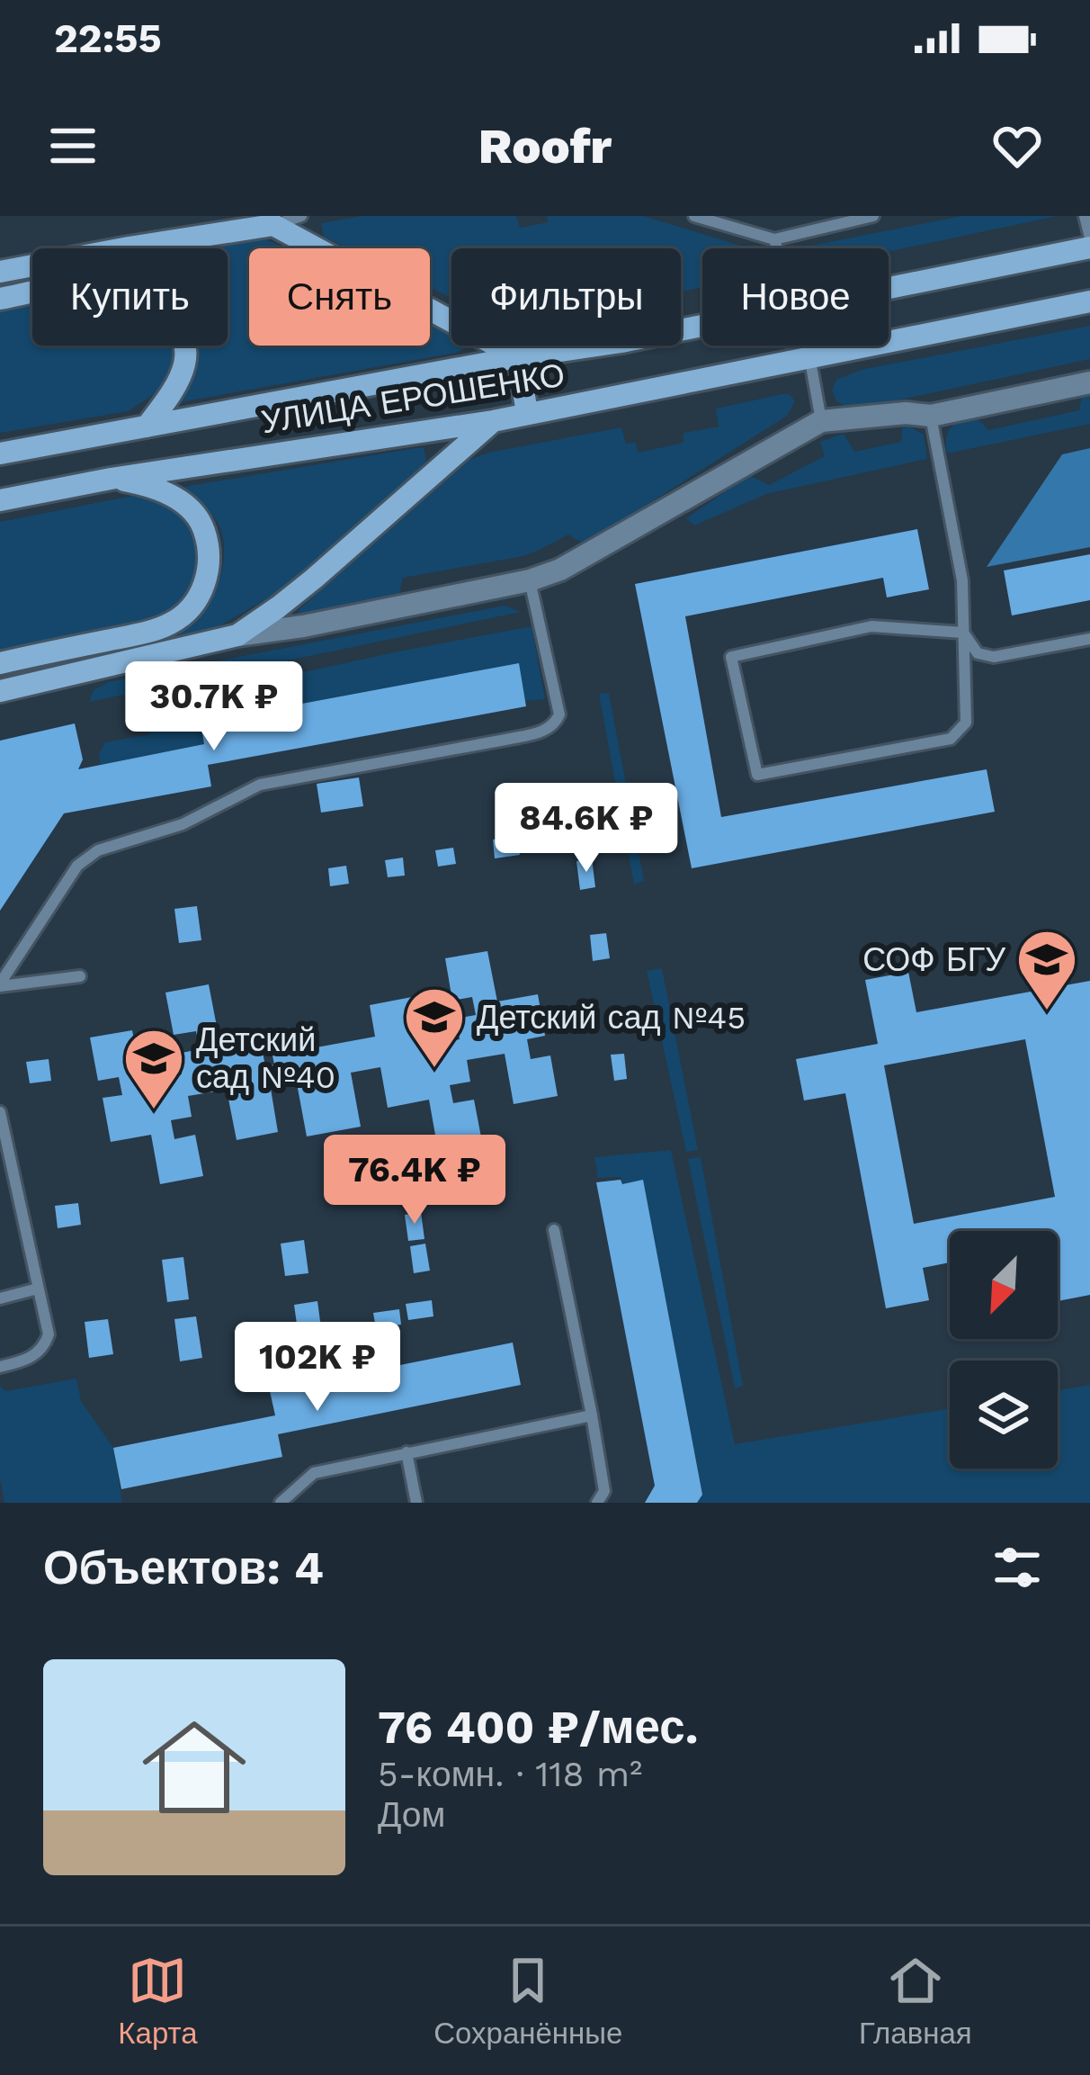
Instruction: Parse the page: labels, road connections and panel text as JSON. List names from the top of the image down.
{
  "streets": {
    "main road": ["УЛИЦА ЕРОШЕНКО"]
  },
  "places": {
    "school or university": ["СОФ БГУ", "Детский сад №45", "Детский сад №40"]
  },
  "north": "bottom left",
  "page": {
    "status": "22:55",
    "header": "Roofr",
    "chip": [
      "Купить",
      "Снять",
      "Фильтры",
      "Новое"
    ],
    "price": [
      "30.7K ₽",
      "84.6K ₽",
      "76.4K ₽",
      "102K ₽"
    ],
    "heading": "Объектов: 4",
    "list": [
      {
        "name": "76 400 ₽/мес.",
        "note": "5-комн. · 118 m² · Дом"
      }
    ],
    "tabs": ["Карта", "Сохранённые", "Главная"]
  }
}
